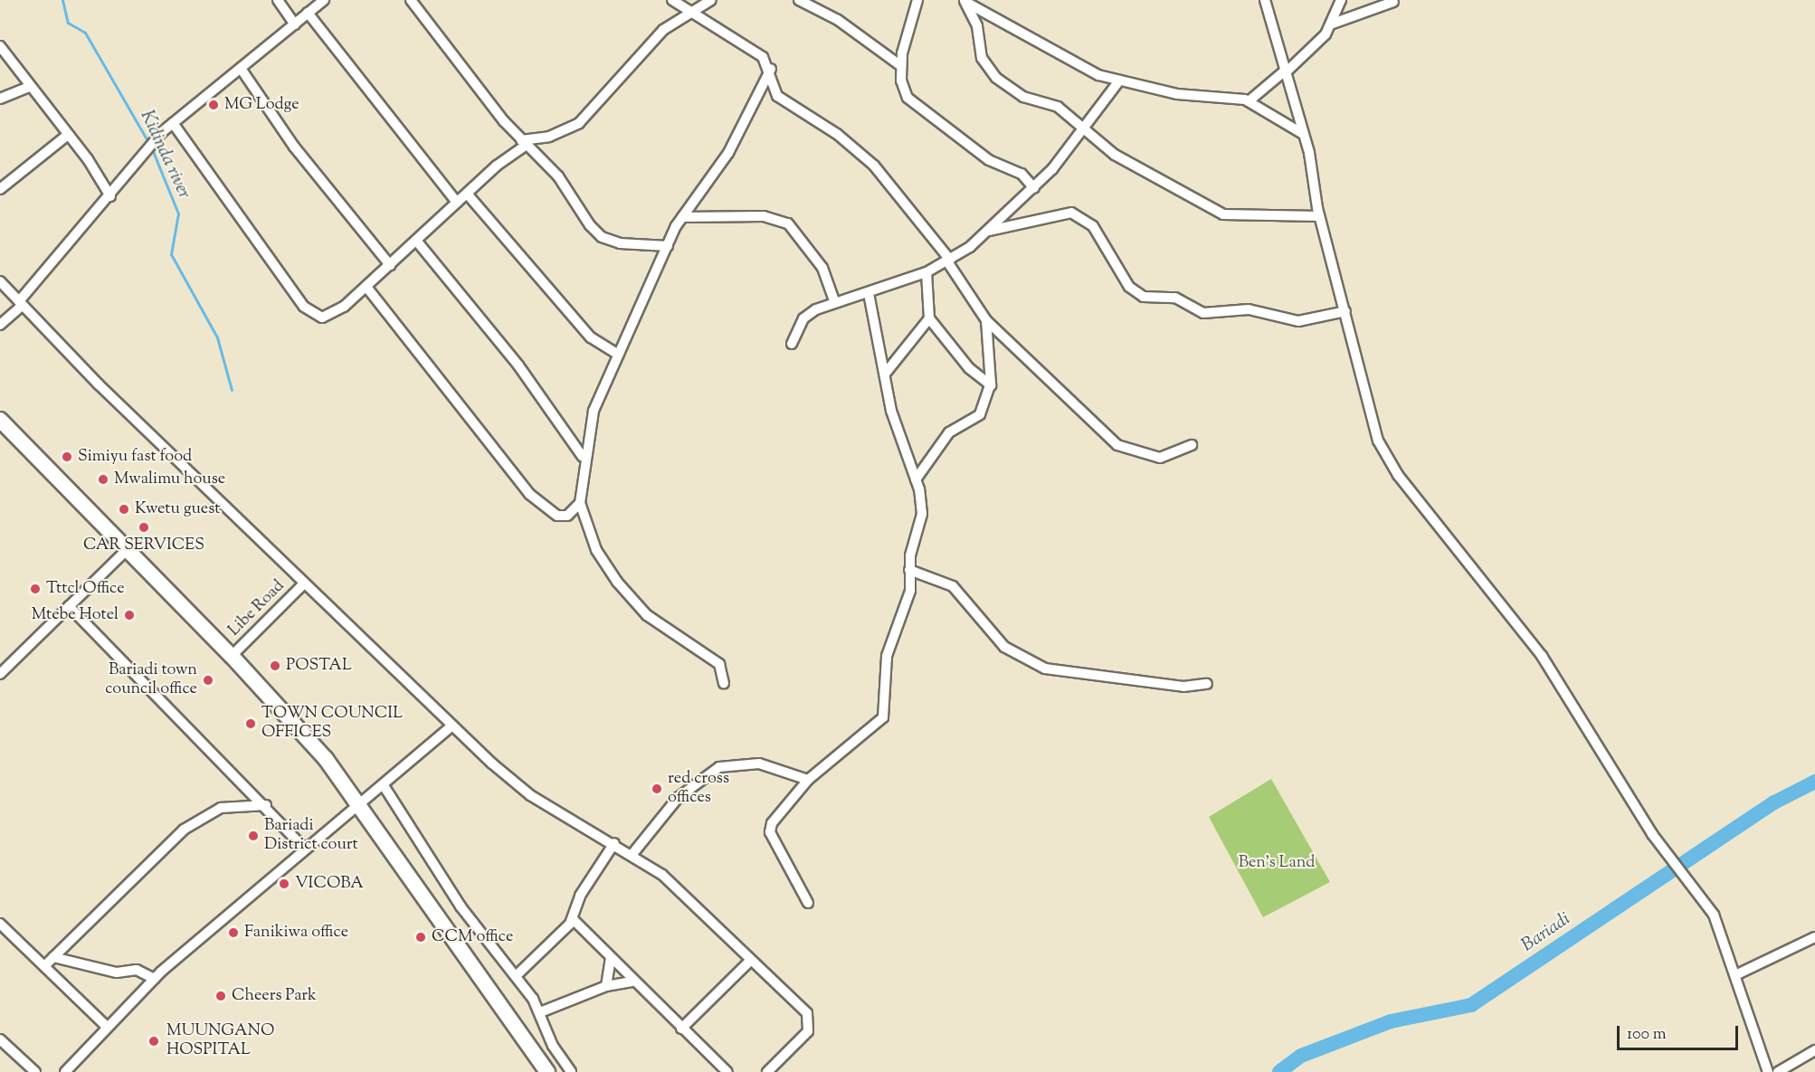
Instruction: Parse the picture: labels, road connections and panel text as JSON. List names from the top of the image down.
{
  "streets": {
    "street": ["Libe Road"]
  },
  "water": ["Kidinda river", "Bariadi"],
  "parks": ["Ben's Land"],
  "places": [
    "MG Lodge",
    "Simiyu fast food",
    "Mwalimu house",
    "Kwetu guest",
    "CAR SERVICES",
    "Tttcl Office",
    "Mtebe Hotel",
    "POSTAL",
    "Bariadi town council office",
    "TOWN COUNCIL OFFICES",
    "red cross offices",
    "Bariadi District court",
    "VICOBA",
    "Fanikiwa office",
    "CCM office",
    "Cheers Park",
    "MUUNGANO HOSPITAL"
  ],
  "scale_bar": "100 m"
}
